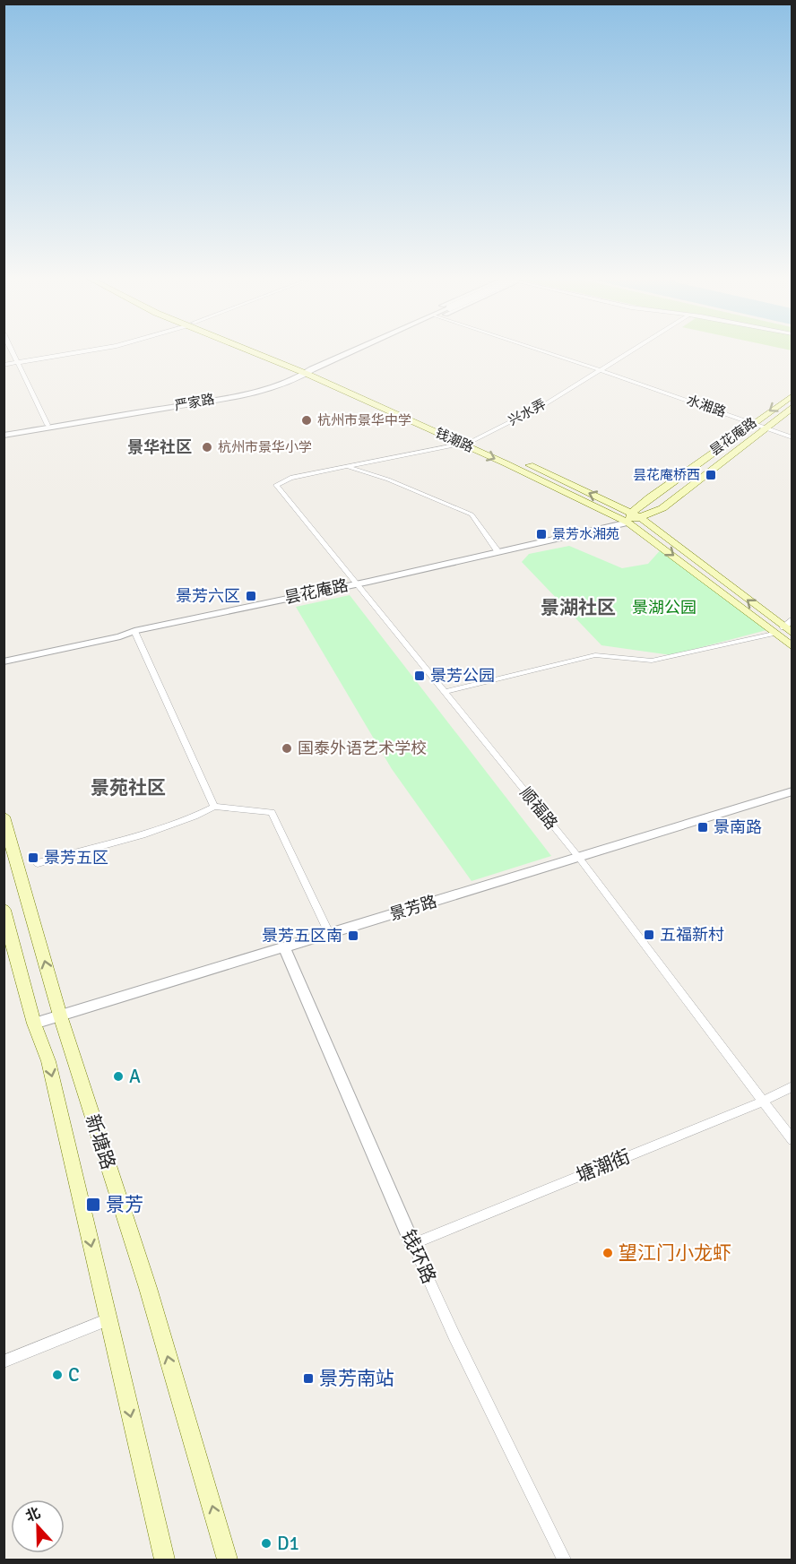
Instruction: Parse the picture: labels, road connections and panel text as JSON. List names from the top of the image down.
{
  "streets": {
    "main road": ["昙花庵路", "钱潮路", "新塘路"],
    "street": [
      "严家路",
      "水湘路",
      "兴水弄",
      "顺福路",
      "景芳路",
      "塘潮街",
      "钱环路"
    ]
  },
  "crossings": [
    ["严家路", "钱潮路"],
    ["水湘路", "兴水弄"],
    ["水湘路", "昙花庵路"],
    ["兴水弄", "钱潮路"],
    ["昙花庵路", "钱潮路"],
    ["昙花庵路", "顺福路"],
    ["顺福路", "景芳路"],
    ["顺福路", "塘潮街"],
    ["景芳路", "新塘路"],
    ["景芳路", "钱环路"],
    ["塘潮街", "钱环路"]
  ],
  "districts": ["景华社区", "景湖社区", "景苑社区"],
  "parks": ["景湖公园"],
  "places": {
    "other": [
      "杭州市景华中学",
      "杭州市景华小学",
      "国泰外语艺术学校",
      "A",
      "望江门小龙虾",
      "C",
      "D1"
    ],
    "transit": [
      "昙花庵桥西",
      "景芳水湘苑",
      "景芳六区",
      "景芳公园",
      "景南路",
      "景芳五区",
      "五福新村",
      "景芳五区南",
      "景芳",
      "景芳南站"
    ]
  },
  "north": "top"
}
